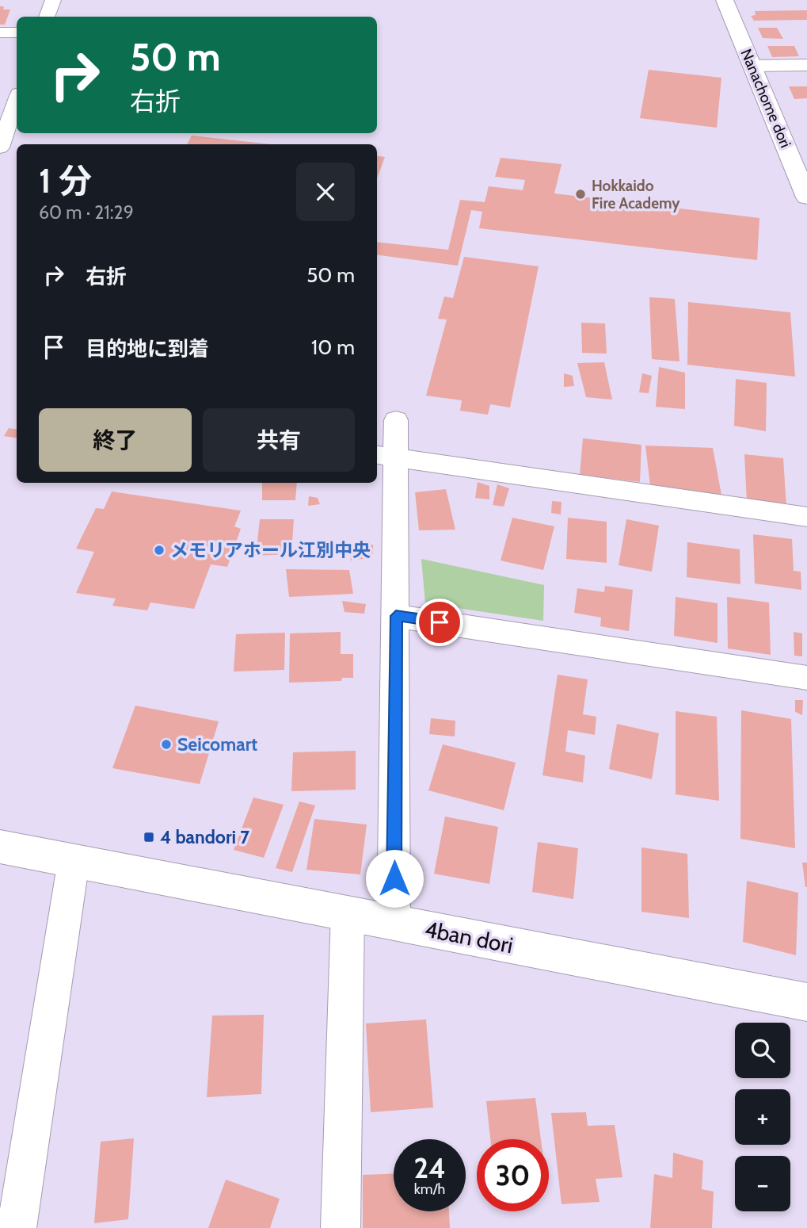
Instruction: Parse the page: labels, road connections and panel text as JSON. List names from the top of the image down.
{
  "streets": {
    "street": ["Nanachome dori", "4ban dori"]
  },
  "places": {
    "other": ["Hokkaido Fire Academy", "メモリアホール江別中央", "Seicomart"],
    "transit": ["4 bandori 7"]
  },
  "page": {
    "turn": ["50 m", "右折"],
    "heading": ["1 分", "60 m · 21:29"],
    "list": [
      {
        "name": "右折",
        "value": "50 m"
      },
      {
        "name": "目的地に到着",
        "value": "10 m"
      }
    ],
    "buttons": ["終了", "共有"],
    "map_buttons": ["+", "−"],
    "speed": "24 km/h",
    "limit": "30"
  }
}
